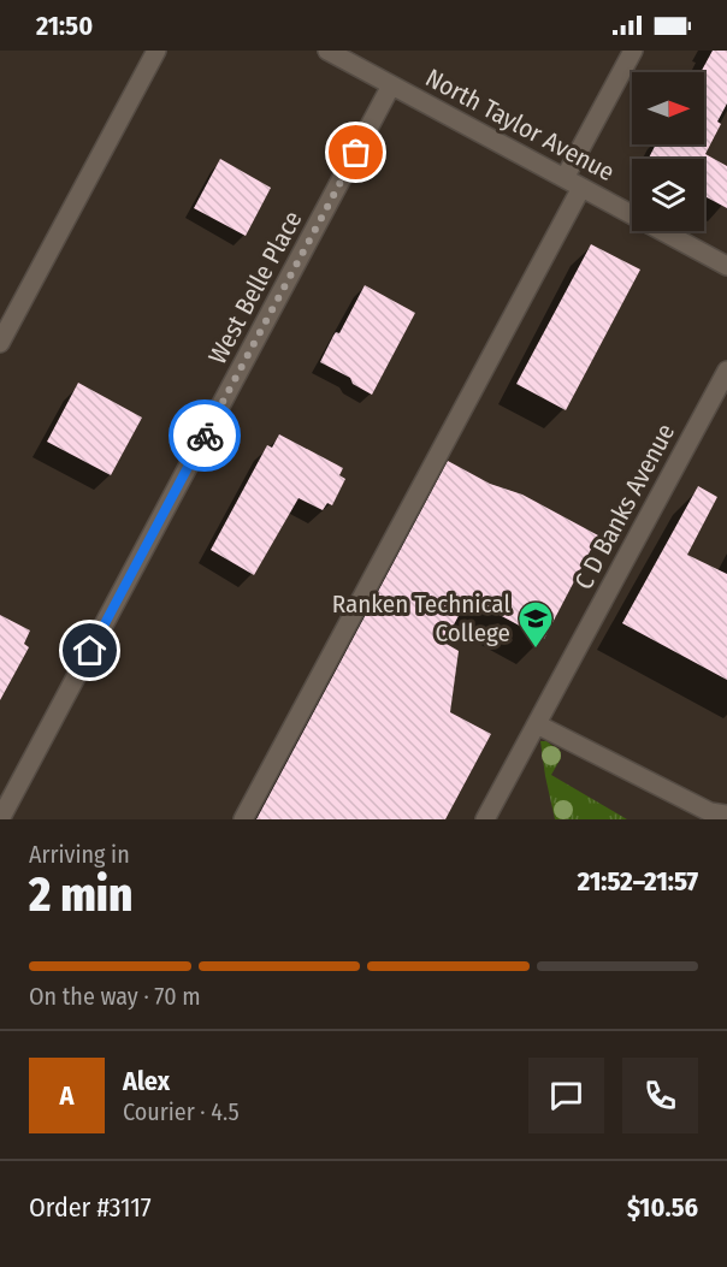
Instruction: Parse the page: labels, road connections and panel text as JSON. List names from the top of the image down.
{
  "streets": {
    "street": ["North Taylor Avenue", "West Belle Place", "C D Banks Avenue"]
  },
  "crossings": [
    ["North Taylor Avenue", "West Belle Place"]
  ],
  "places": {
    "school or university": ["Ranken Technical College"]
  },
  "north": "right",
  "page": {
    "status": "21:50",
    "heading": ["2 min", "Arriving in", "21:52–21:57"],
    "panel": [
      "Alex",
      "Courier · 4.5",
      "Order #3117",
      "$10.56"
    ],
    "bar": "On the way · 70 m",
    "round": "A"
  }
}
